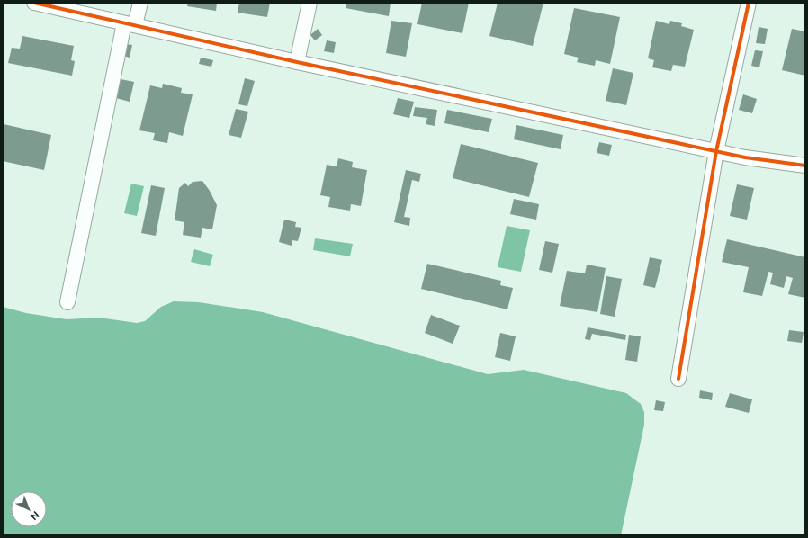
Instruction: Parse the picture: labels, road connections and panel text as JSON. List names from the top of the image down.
{
  "north": "bottom right"
}
